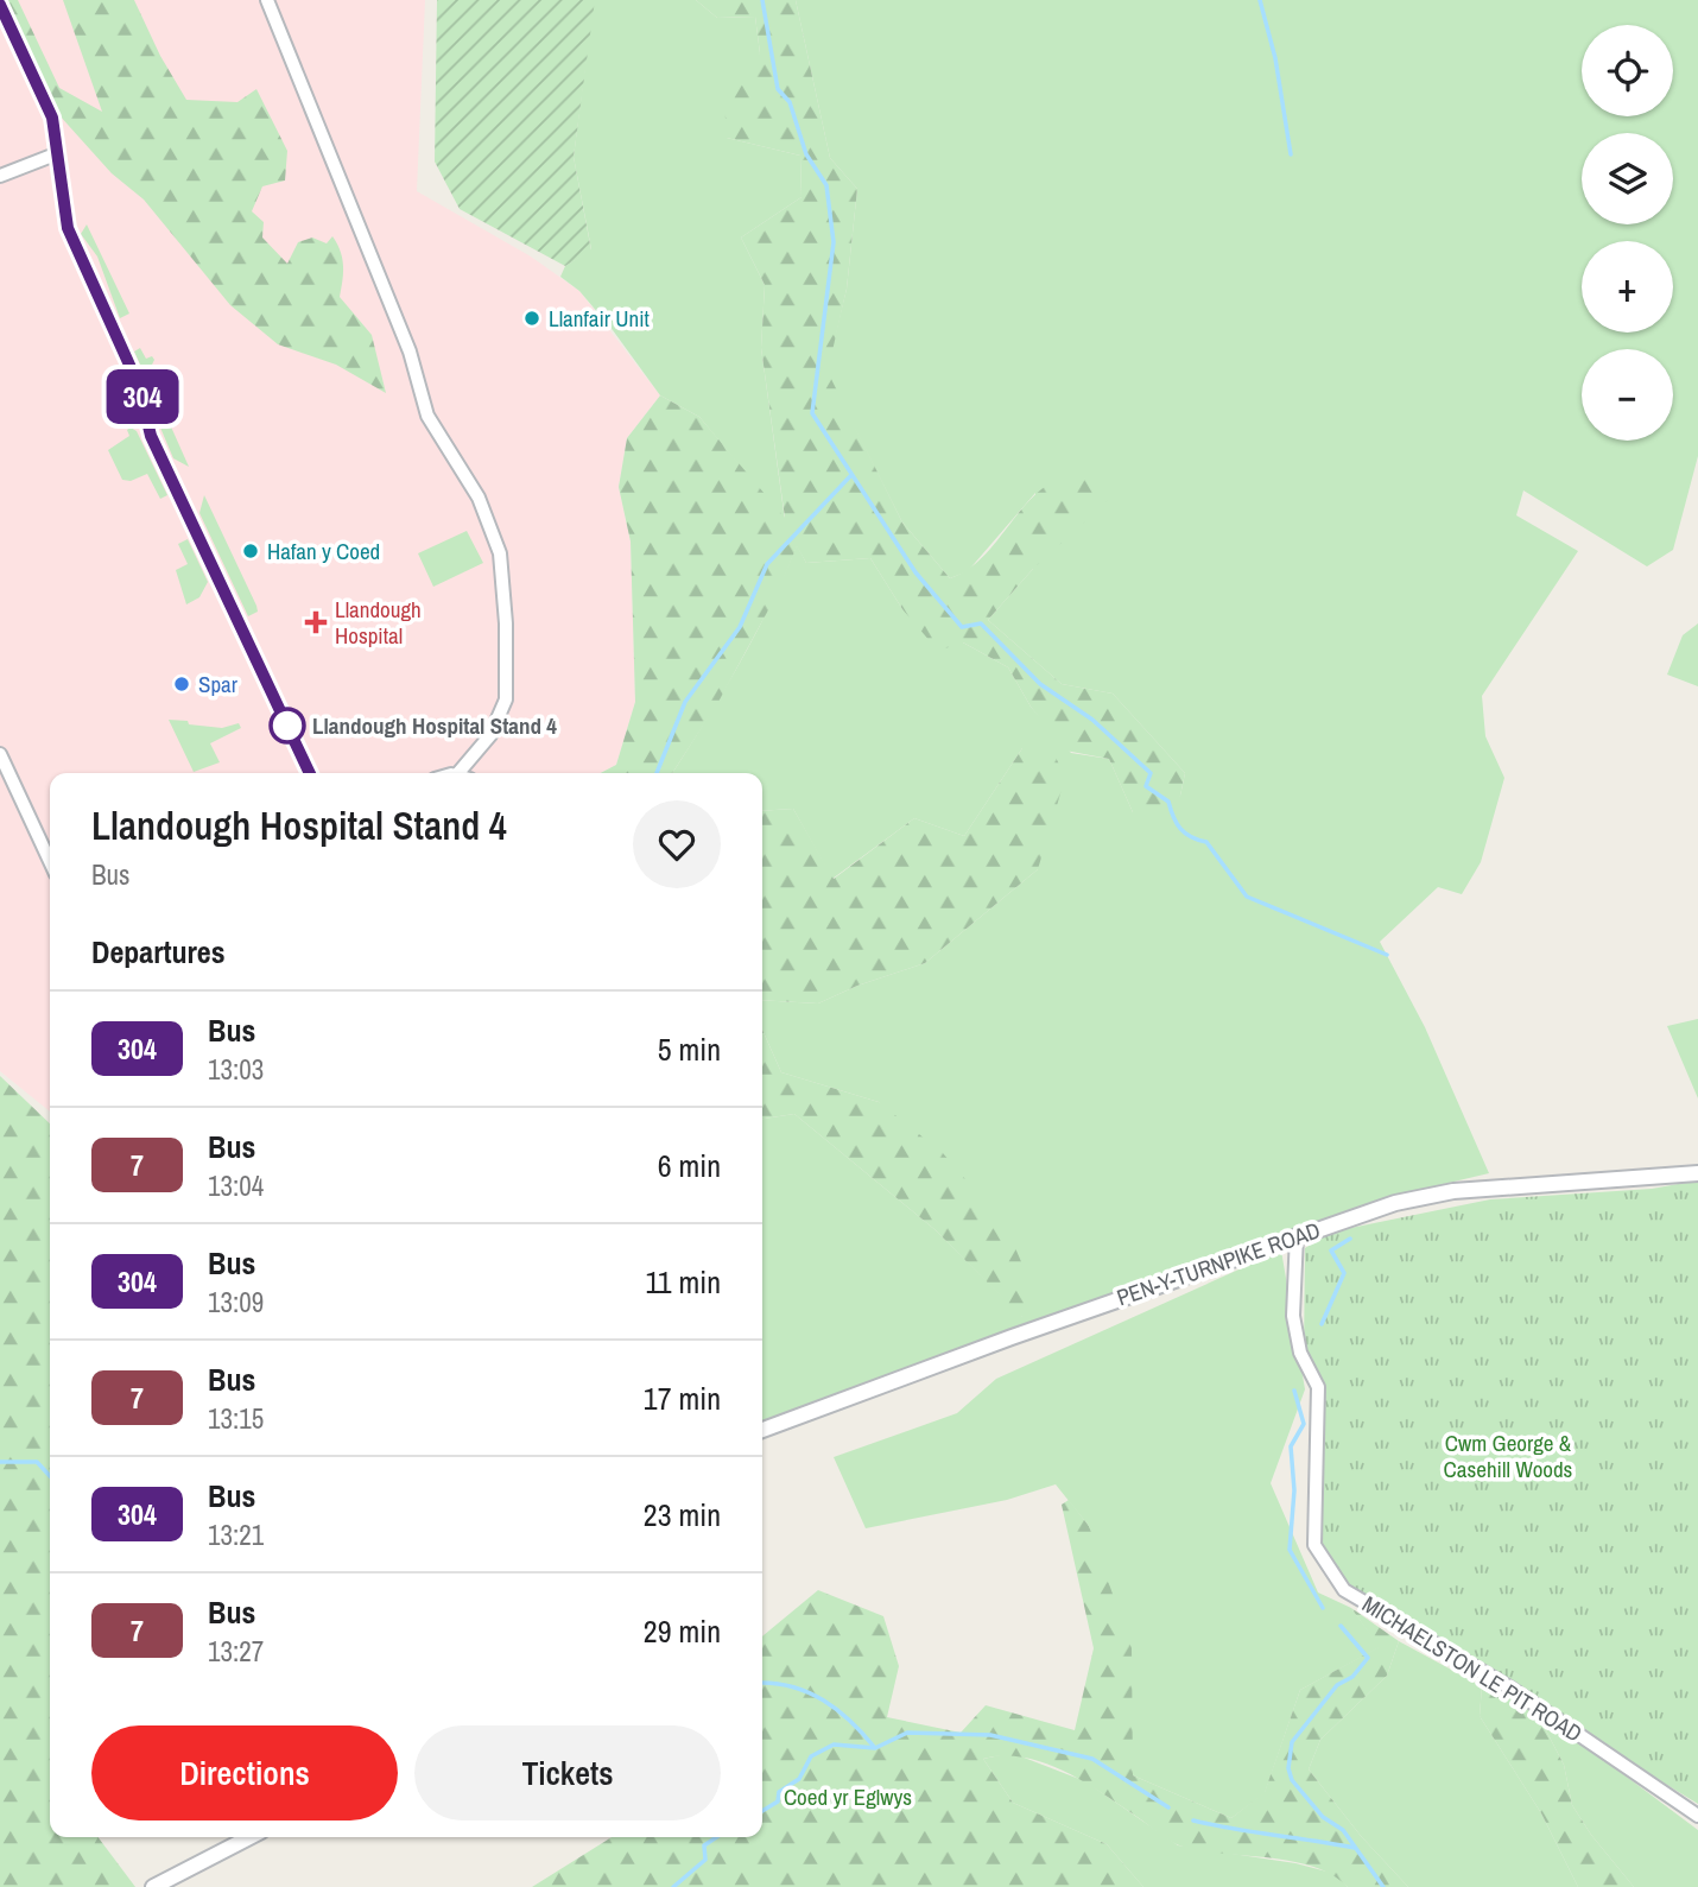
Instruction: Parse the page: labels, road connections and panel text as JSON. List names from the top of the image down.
{
  "streets": {
    "street": ["PEN-Y-TURNPIKE ROAD", "MICHAELSTON LE PIT ROAD"]
  },
  "crossings": [
    ["PEN-Y-TURNPIKE ROAD", "MICHAELSTON LE PIT ROAD"]
  ],
  "parks": ["Cwm George & Casehill Woods", "Coed yr Eglwys"],
  "places": {
    "other": [
      "Llanfair Unit",
      "Hafan y Coed",
      "Spar",
      "Llandough Hospital Stand 4"
    ],
    "health": ["Llandough Hospital"]
  },
  "lines": ["bus line 304"],
  "page": {
    "on_map": "304",
    "map_buttons": ["+", "−"],
    "heading": [
      ["Llandough Hospital Stand 4", "Bus"],
      "Departures"
    ],
    "list": [
      {
        "mark": "304",
        "name": "Bus",
        "note": "13:03",
        "value": "5 min"
      },
      {
        "mark": "7",
        "name": "Bus",
        "note": "13:04",
        "value": "6 min"
      },
      {
        "mark": "304",
        "name": "Bus",
        "note": "13:09",
        "value": "11 min"
      },
      {
        "mark": "7",
        "name": "Bus",
        "note": "13:15",
        "value": "17 min"
      },
      {
        "mark": "304",
        "name": "Bus",
        "note": "13:21",
        "value": "23 min"
      },
      {
        "mark": "7",
        "name": "Bus",
        "note": "13:27",
        "value": "29 min"
      }
    ],
    "buttons": ["Directions", "Tickets"]
  }
}
